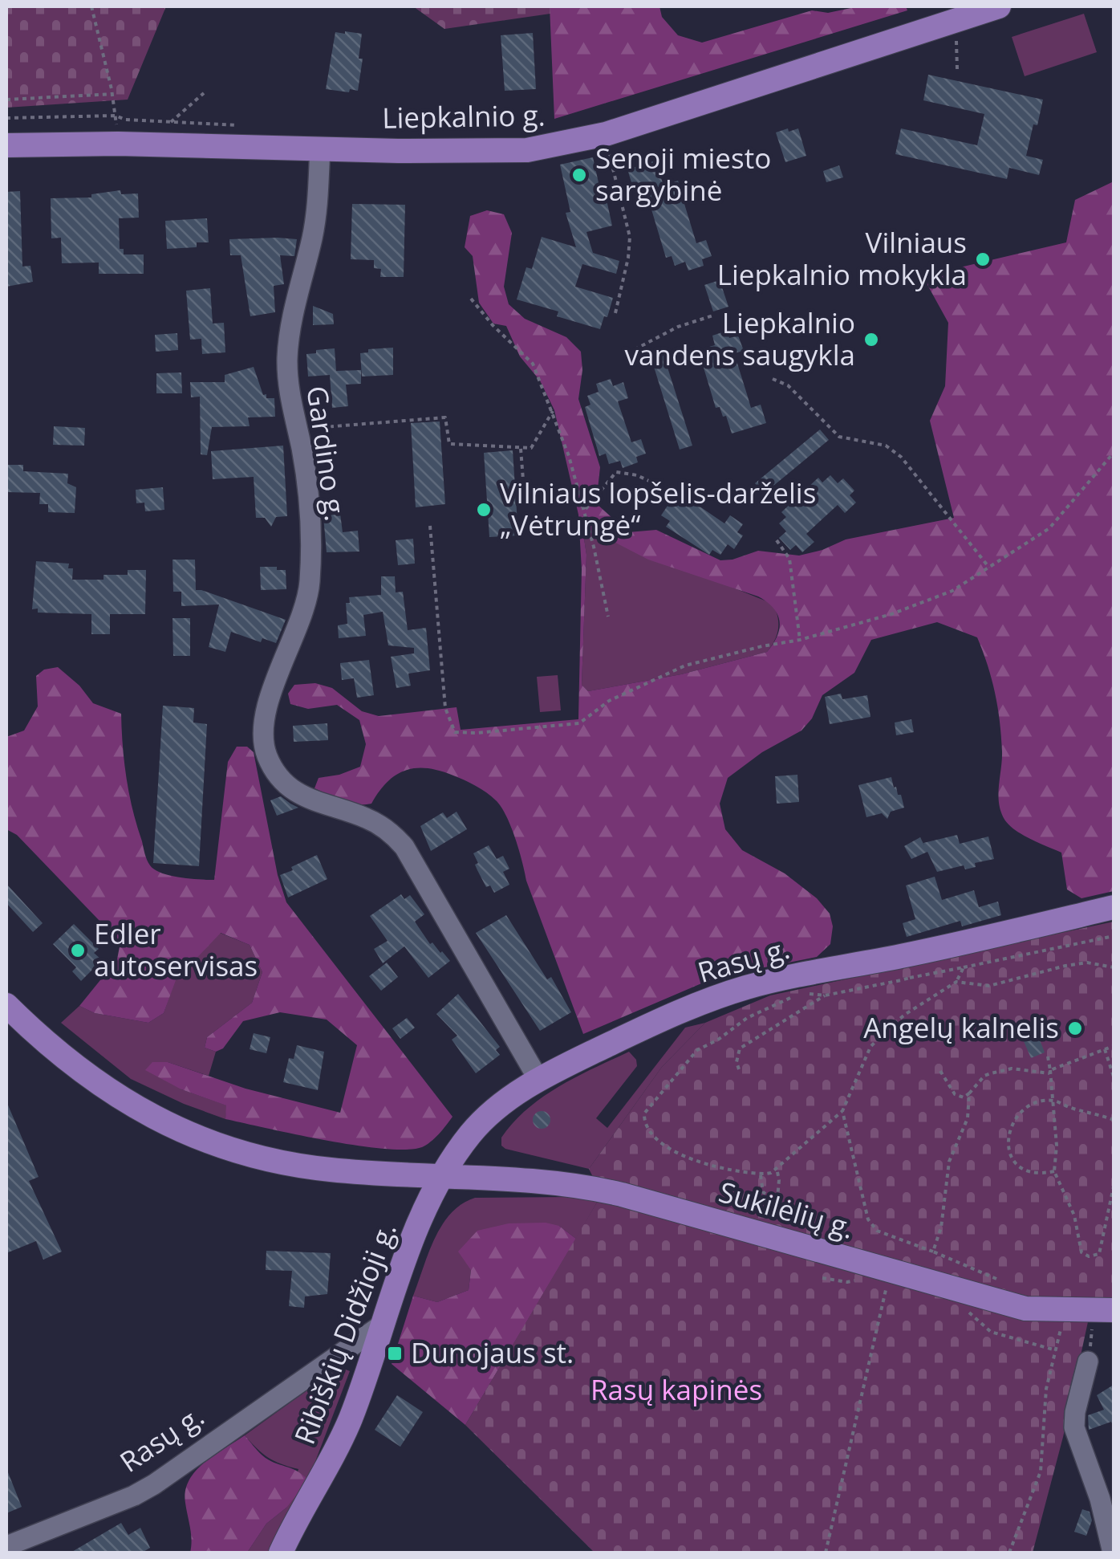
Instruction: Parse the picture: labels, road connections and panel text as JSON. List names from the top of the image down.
{
  "streets": {
    "main road": [
      "Liepkalnio g.",
      "Rasų g.",
      "Sukilėlių g.",
      "Ribiškių Didžioji g."
    ],
    "street": ["Gardino g."]
  },
  "crossings": [
    ["Liepkalnio g.", "Gardino g."],
    ["Gardino g.", "Rasų g."],
    ["Rasų g.", "Sukilėlių g."],
    ["Rasų g.", "Ribiškių Didžioji g."],
    ["Sukilėlių g.", "Ribiškių Didžioji g."]
  ],
  "parks": ["Rasų kapinės"],
  "places": {
    "other": [
      "Senoji miesto sargybinė",
      "Vilniaus Liepkalnio mokykla",
      "Liepkalnio vandens saugykla",
      "Vilniaus lopšelis-darželis „Vėtrungė“",
      "Edler autoservisas",
      "Angelų kalnelis"
    ],
    "transit": ["Dunojaus st."]
  }
}
